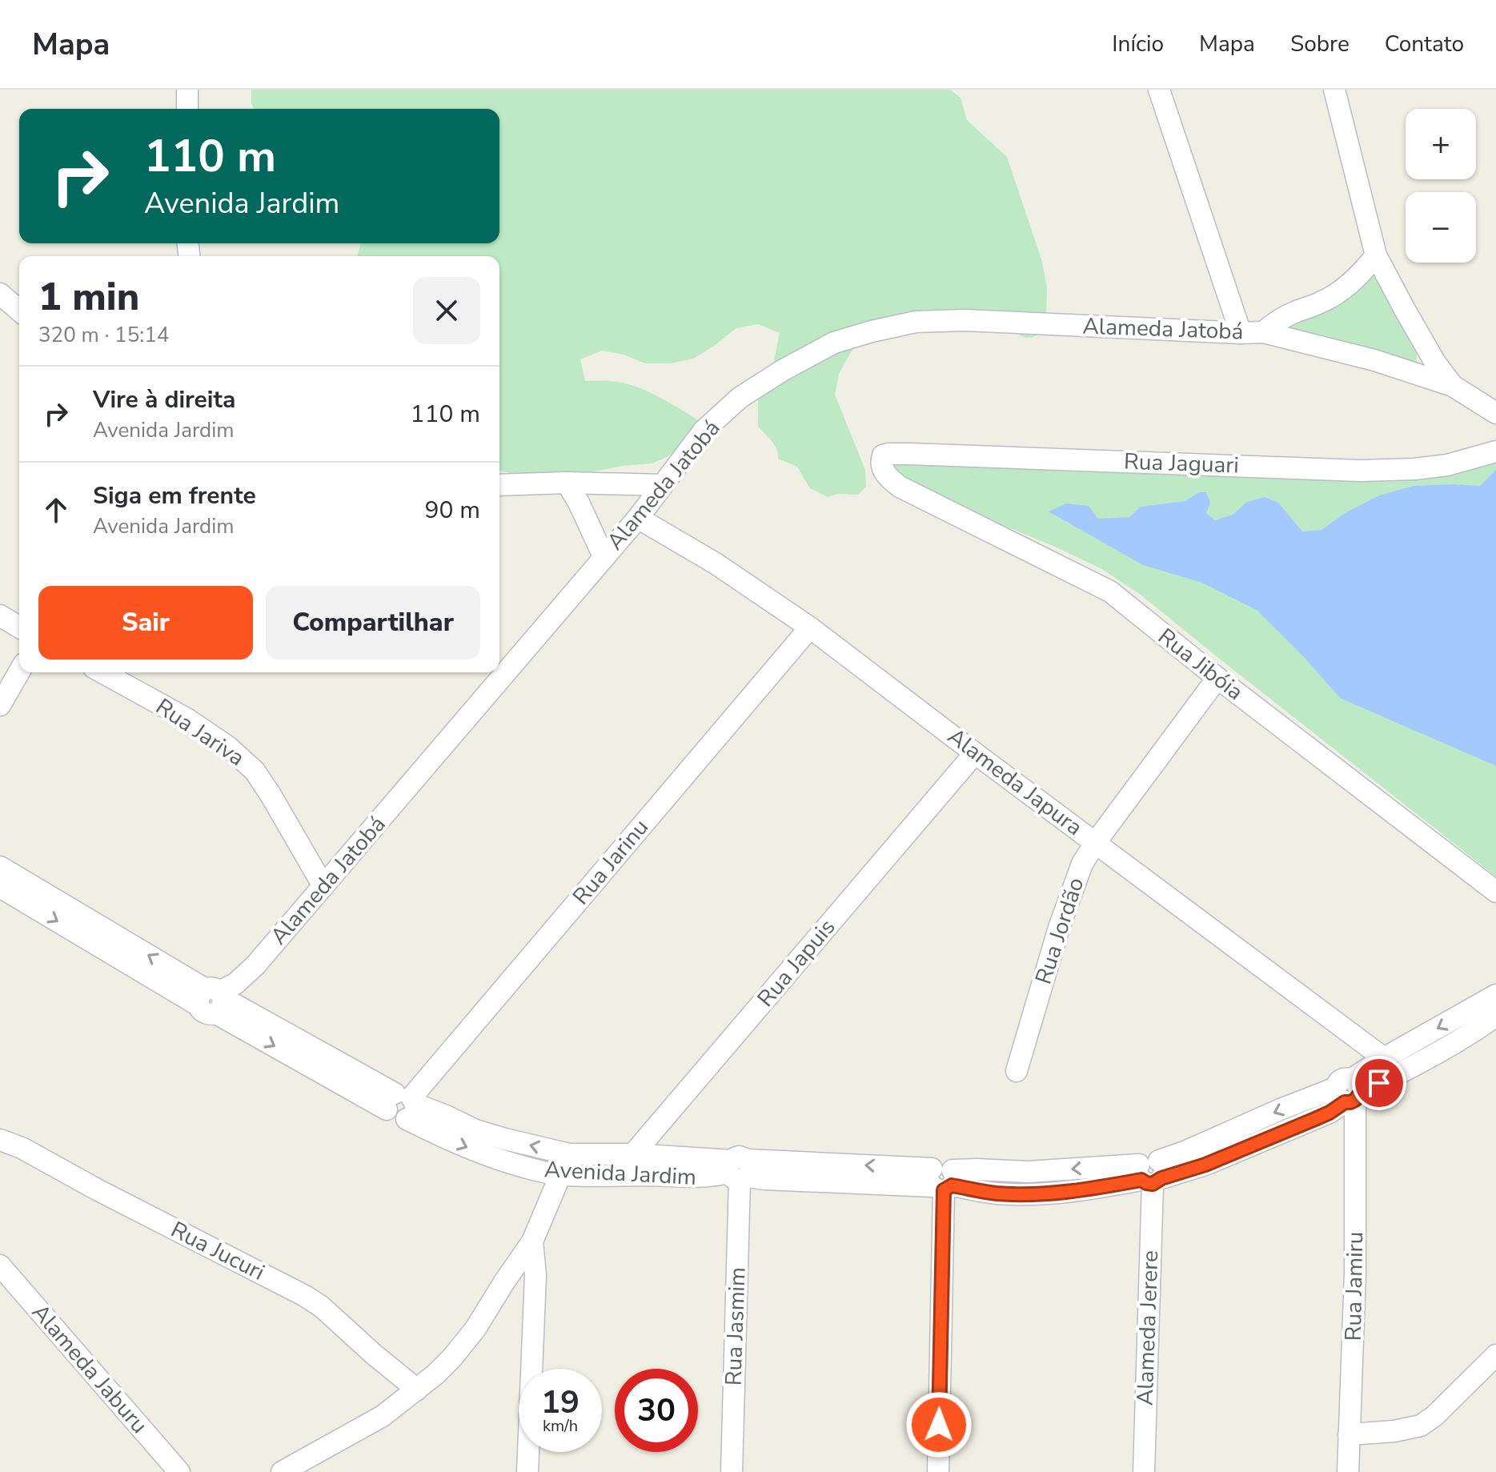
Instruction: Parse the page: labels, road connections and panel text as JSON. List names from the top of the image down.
{
  "streets": {
    "street": [
      "Alameda Jatobá",
      "Rua Jaguari",
      "Rua Jibóia",
      "Rua Jariva",
      "Alameda Japura",
      "Rua Jarinu",
      "Rua Jordão",
      "Rua Japuis",
      "Avenida Jardim",
      "Rua Jucuri",
      "Rua Jamiru",
      "Rua Jasmim",
      "Alameda Jerere",
      "Alameda Jaburu"
    ]
  },
  "crossings": [
    ["Alameda Jatobá", "Rua Jariva"],
    ["Alameda Jatobá", "Alameda Japura"],
    ["Alameda Jatobá", "Avenida Jardim"],
    ["Rua Jaguari", "Rua Jibóia"],
    ["Rua Jibóia", "Rua Jordão"],
    ["Alameda Japura", "Rua Jarinu"],
    ["Alameda Japura", "Rua Jordão"],
    ["Alameda Japura", "Rua Japuis"],
    ["Alameda Japura", "Avenida Jardim"],
    ["Rua Jarinu", "Avenida Jardim"],
    ["Rua Japuis", "Avenida Jardim"],
    ["Avenida Jardim", "Rua Jamiru"],
    ["Avenida Jardim", "Rua Jasmim"],
    ["Avenida Jardim", "Alameda Jerere"]
  ],
  "page": {
    "header": "Mapa",
    "nav": [
      "Início",
      "Mapa",
      "Sobre",
      "Contato"
    ],
    "map_buttons": ["+", "−"],
    "turn": ["110 m", "Avenida Jardim"],
    "heading": ["1 min", "320 m · 15:14"],
    "list": [
      {
        "name": "Vire à direita",
        "note": "Avenida Jardim",
        "value": "110 m"
      },
      {
        "name": "Siga em frente",
        "note": "Avenida Jardim",
        "value": "90 m"
      }
    ],
    "buttons": ["Sair", "Compartilhar"],
    "speed": "19 km/h",
    "limit": "30"
  }
}
